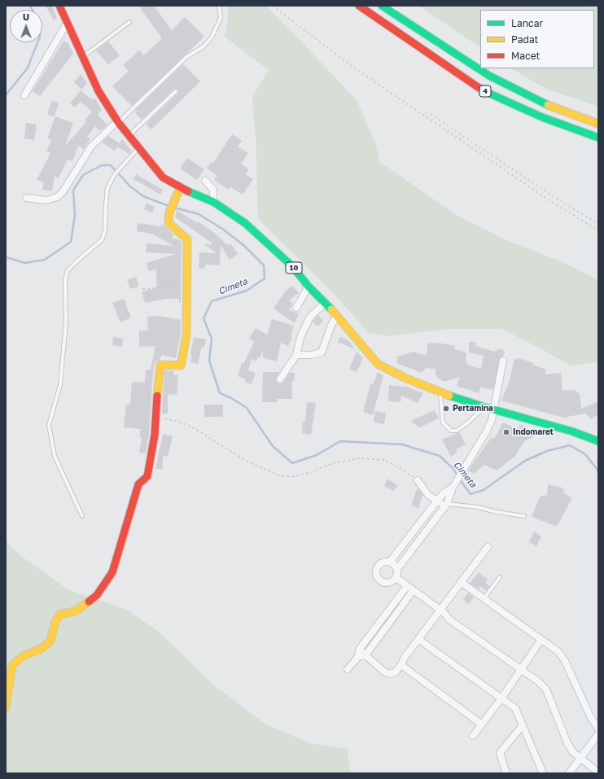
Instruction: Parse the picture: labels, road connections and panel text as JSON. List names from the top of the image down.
{
  "streets": {
    "main road": ["4", "10"]
  },
  "water": ["Cimeta"],
  "places": ["Pertamina", "Indomaret"],
  "legend": ["Lancar", "Padat", "Macet"],
  "north": "top"
}
